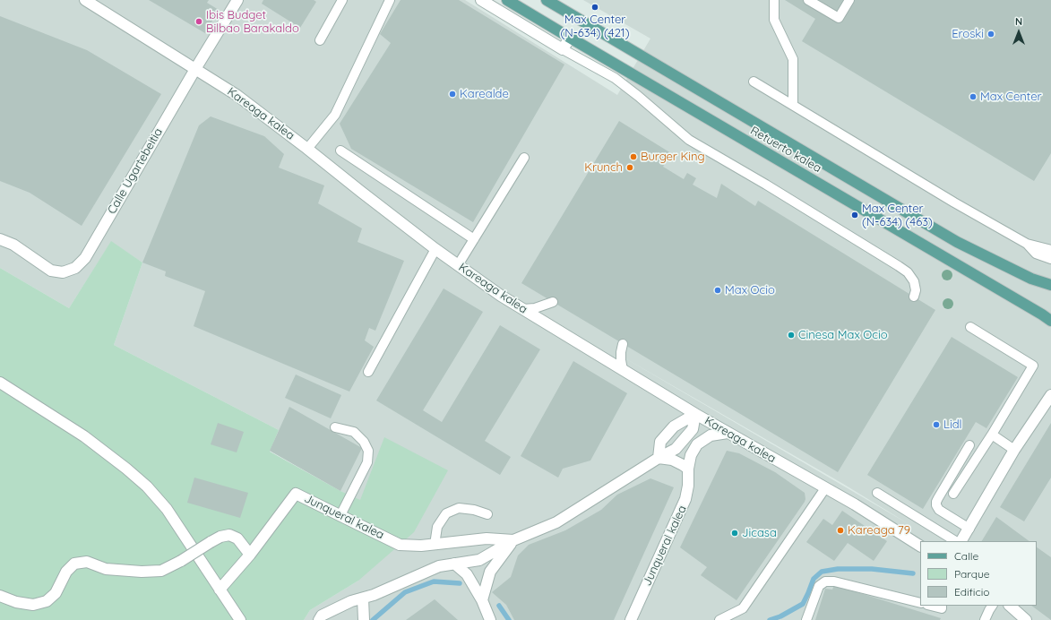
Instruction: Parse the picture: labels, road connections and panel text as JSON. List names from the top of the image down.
{
  "streets": {
    "main road": ["Retuerto kalea"],
    "street": ["Kareaga kalea", "Calle Ugartebeitia", "Junqueral kalea"]
  },
  "crossings": [
    ["Kareaga kalea", "Calle Ugartebeitia"],
    ["Kareaga kalea", "Junqueral kalea"]
  ],
  "places": [
    "Max Center (N-634) (421)",
    "Ibis Budget Bilbao Barakaldo",
    "Eroski",
    "Karealde",
    "Max Center",
    "Burger King",
    "Krunch",
    "Max Center (N-634) (463)",
    "Max Ocio",
    "Cinesa Max Ocio",
    "Lidl",
    "Kareaga 79",
    "Jicasa"
  ],
  "legend": ["Calle", "Parque", "Edificio"],
  "north": "top"
}
